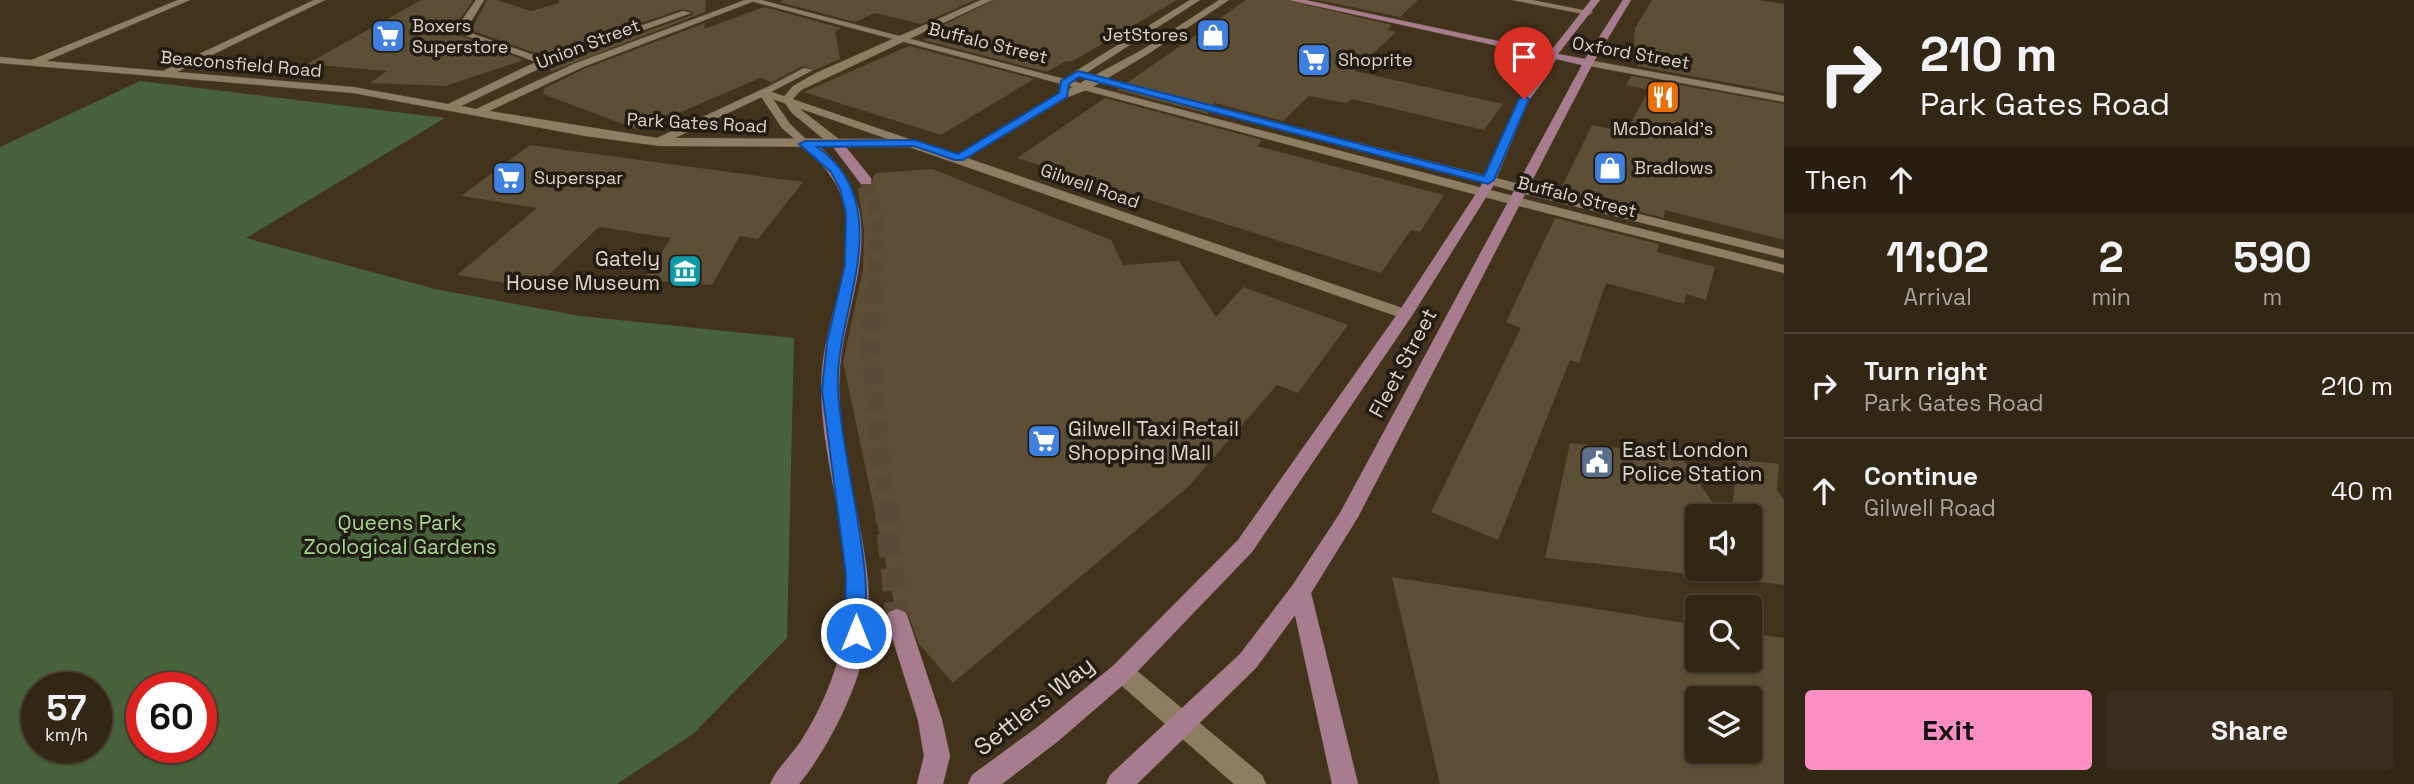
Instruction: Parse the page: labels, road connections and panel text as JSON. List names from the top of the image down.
{
  "streets": {
    "main road": ["Oxford Street", "Fleet Street", "Settlers Way"],
    "street": [
      "Buffalo Street",
      "Union Street",
      "Beaconsfield Road",
      "Park Gates Road",
      "Gilwell Road"
    ]
  },
  "crossings": [
    ["Buffalo Street", "Union Street"],
    ["Buffalo Street", "Fleet Street"],
    ["Union Street", "Beaconsfield Road"],
    ["Union Street", "Park Gates Road"],
    ["Oxford Street", "Fleet Street"],
    ["Beaconsfield Road", "Park Gates Road"],
    ["Park Gates Road", "Gilwell Road"],
    ["Gilwell Road", "Fleet Street"],
    ["Fleet Street", "Settlers Way"]
  ],
  "parks": ["Queens Park Zoological Gardens"],
  "places": {
    "shop": ["JetStores", "Bradlows"],
    "supermarket": [
      "Boxers Superstore",
      "Shoprite",
      "Superspar",
      "Gilwell Taxi Retail Shopping Mall"
    ],
    "restaurant": ["McDonald's"],
    "museum": ["Gately House Museum"],
    "public building": ["East London Police Station"]
  },
  "page": {
    "turn": ["210 m", "Park Gates Road"],
    "then": "Then",
    "eta": [
      "11:02",
      "Arrival",
      "2",
      "min",
      "590",
      "m"
    ],
    "list": [
      {
        "name": "Turn right",
        "note": "Park Gates Road",
        "value": "210 m"
      },
      {
        "name": "Continue",
        "note": "Gilwell Road",
        "value": "40 m"
      }
    ],
    "speed": "57 km/h",
    "limit": "60",
    "buttons": ["Exit", "Share"]
  }
}
